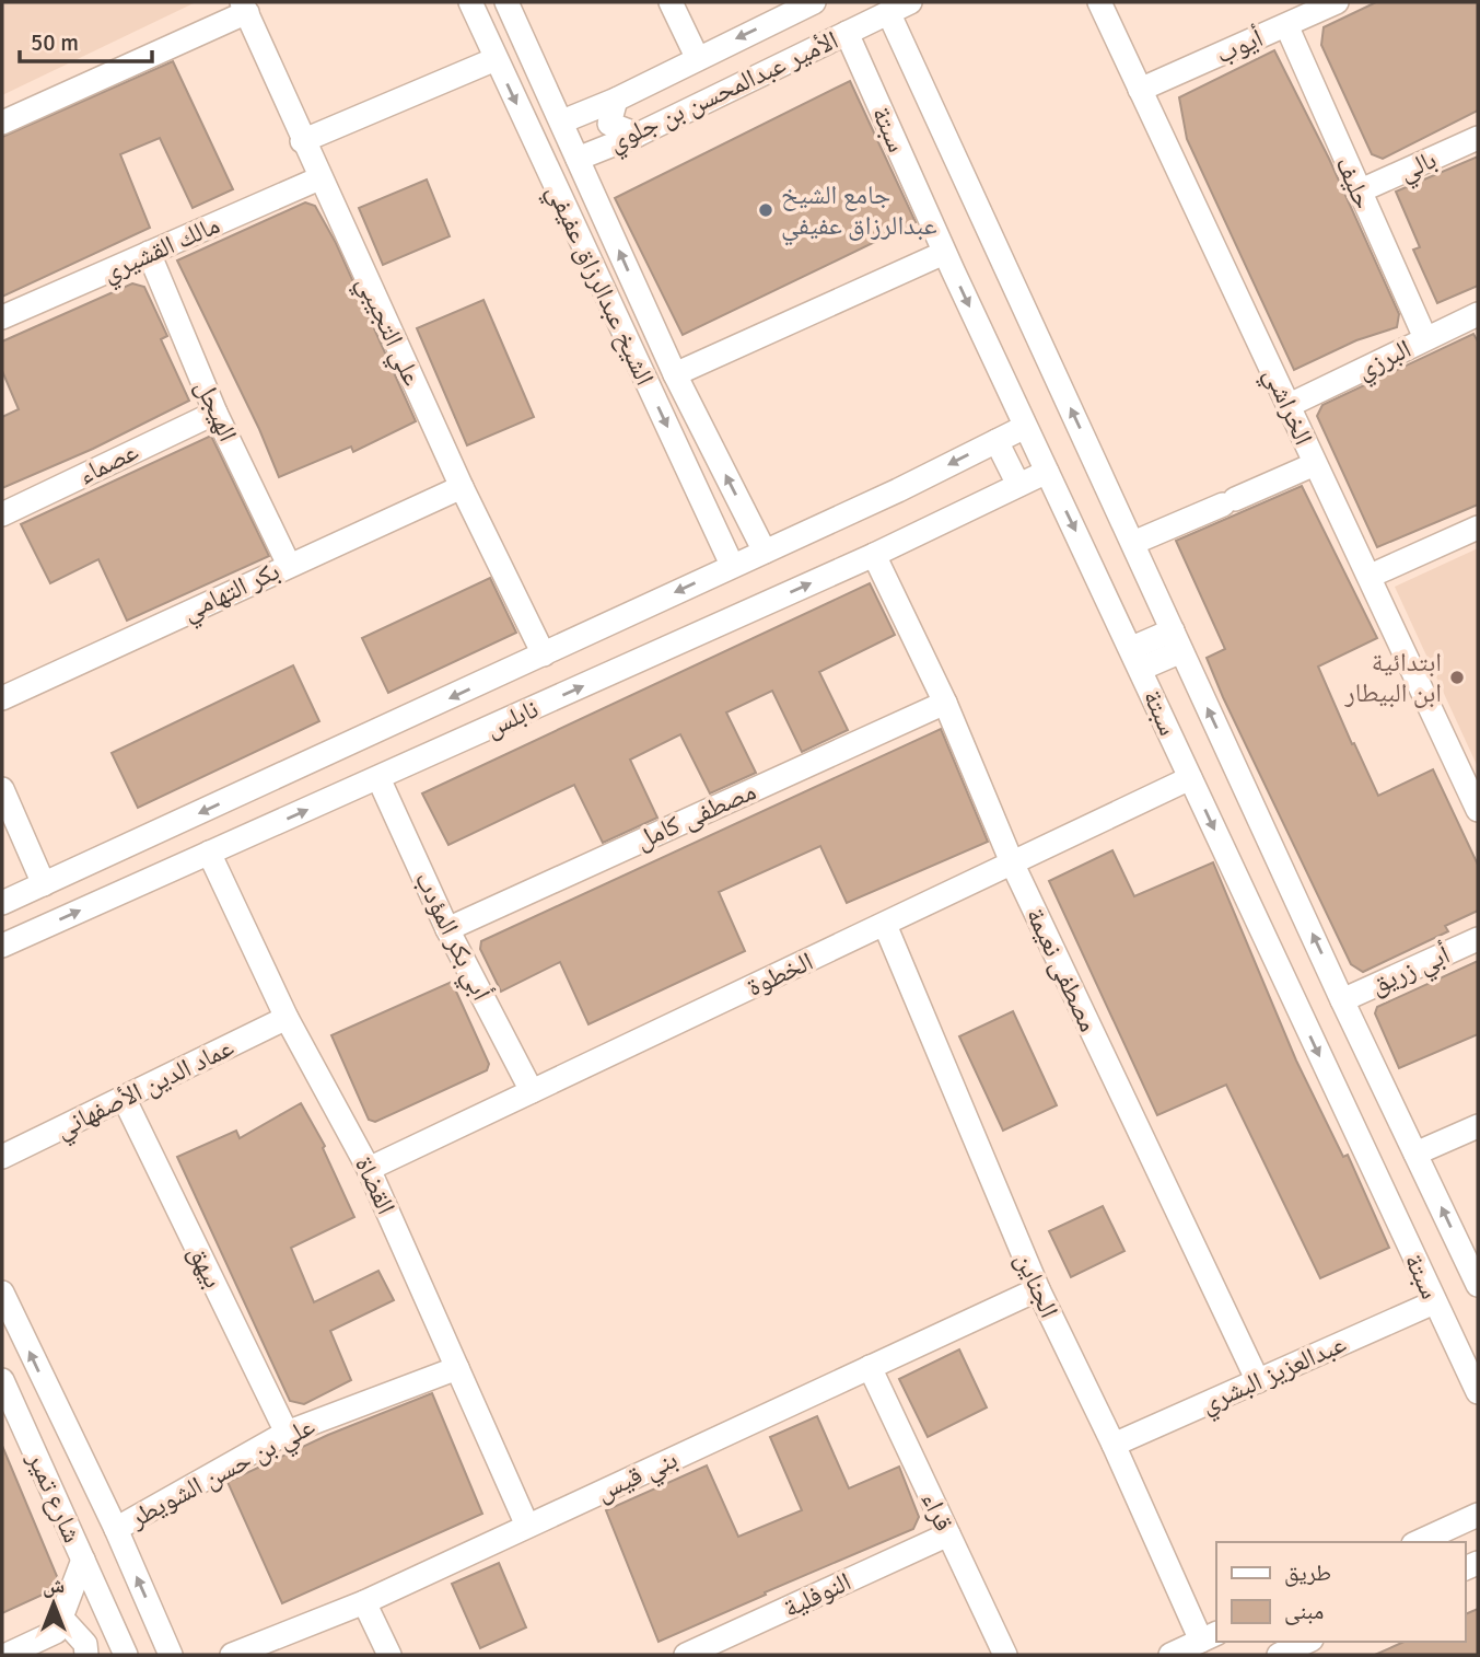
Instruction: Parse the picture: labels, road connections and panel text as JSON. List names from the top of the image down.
{
  "streets": {
    "street": [
      "أيوب",
      "الأمير عبدالمحسن بن جلوي",
      "سبتة",
      "بالي",
      "حليف",
      "مالك القشيري",
      "الشيخ عبدالرزاق عفيفي",
      "علي التجيبي",
      "البرزي",
      "الخراشي",
      "الهيجل",
      "عصماء",
      "بكر التهامي",
      "نابلس",
      "مصطفى كامل",
      "أبي بكر المؤدب",
      "مصطفى نعيمة",
      "أبي زريق",
      "الخطوة",
      "عماد الدين الأصفهاني",
      "القضاة",
      "بيهق",
      "الجناين",
      "عبدالعزيز البشري",
      "علي بن حسن الشويطر",
      "بني قيس",
      "شارع تمير",
      "قراء",
      "النوفلية"
    ]
  },
  "crossings": [
    ["أيوب", "حليف"],
    ["أيوب", "الخراشي"],
    ["الأمير عبدالمحسن بن جلوي", "سبتة"],
    ["الأمير عبدالمحسن بن جلوي", "الشيخ عبدالرزاق عفيفي"],
    ["سبتة", "نابلس"],
    ["سبتة", "أبي زريق"],
    ["سبتة", "الخطوة"],
    ["سبتة", "عبدالعزيز البشري"],
    ["بالي", "حليف"],
    ["حليف", "البرزي"],
    ["مالك القشيري", "علي التجيبي"],
    ["مالك القشيري", "الهيجل"],
    ["الشيخ عبدالرزاق عفيفي", "نابلس"],
    ["علي التجيبي", "بكر التهامي"],
    ["علي التجيبي", "نابلس"],
    ["البرزي", "الخراشي"],
    ["الهيجل", "عصماء"],
    ["الهيجل", "بكر التهامي"],
    ["نابلس", "أبي بكر المؤدب"],
    ["نابلس", "مصطفى نعيمة"],
    ["نابلس", "القضاة"],
    ["مصطفى كامل", "أبي بكر المؤدب"],
    ["مصطفى كامل", "مصطفى نعيمة"],
    ["أبي بكر المؤدب", "الخطوة"],
    ["مصطفى نعيمة", "الخطوة"],
    ["مصطفى نعيمة", "عبدالعزيز البشري"],
    ["الخطوة", "القضاة"],
    ["الخطوة", "الجناين"],
    ["عماد الدين الأصفهاني", "القضاة"],
    ["عماد الدين الأصفهاني", "بيهق"],
    ["القضاة", "علي بن حسن الشويطر"],
    ["القضاة", "بني قيس"],
    ["بيهق", "علي بن حسن الشويطر"],
    ["الجناين", "عبدالعزيز البشري"],
    ["الجناين", "بني قيس"],
    ["بني قيس", "قراء"],
    ["قراء", "النوفلية"]
  ],
  "places": ["جامع الشيخ عبدالرزاق عفيفي", "ابتدائية ابن البيطار"],
  "legend": ["طريق", "مبنى"],
  "scale_bar": "50 m",
  "north": "top"
}
